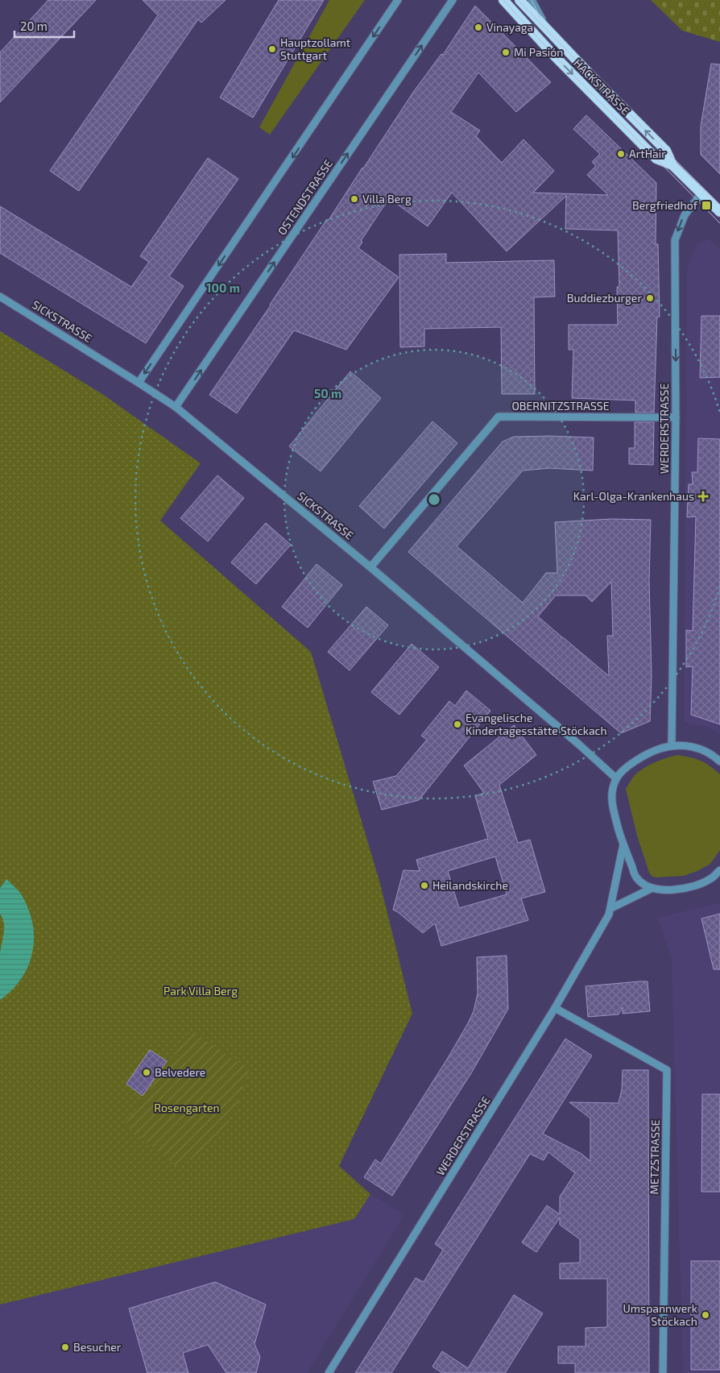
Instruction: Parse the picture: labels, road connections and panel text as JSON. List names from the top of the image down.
{
  "streets": {
    "main road": ["HACKSTRASSE"],
    "street": [
      "OSTENDSTRASSE",
      "SICKSTRASSE",
      "OBERNITZSTRASSE",
      "WERDERSTRASSE",
      "METZSTRASSE"
    ]
  },
  "crossings": [
    ["HACKSTRASSE", "WERDERSTRASSE"],
    ["OSTENDSTRASSE", "SICKSTRASSE"],
    ["SICKSTRASSE", "OBERNITZSTRASSE"],
    ["OBERNITZSTRASSE", "WERDERSTRASSE"],
    ["WERDERSTRASSE", "METZSTRASSE"]
  ],
  "parks": ["Park Villa Berg", "Rosengarten"],
  "places": {
    "other": [
      "Vinayaga",
      "Hauptzollamt Stuttgart",
      "Mi Pasión",
      "ArtHair",
      "Villa Berg",
      "Buddiezburger",
      "Evangelische Kindertagesstätte Stöckach",
      "Heilandskirche",
      "Belvedere",
      "Umspannwerk Stöckach",
      "Besucher"
    ],
    "transit": ["Bergfriedhof"],
    "health": ["Karl-Olga-Krankenhaus"]
  },
  "scale_bar": "20 m",
  "rings": ["100 m", "50 m"]
}
